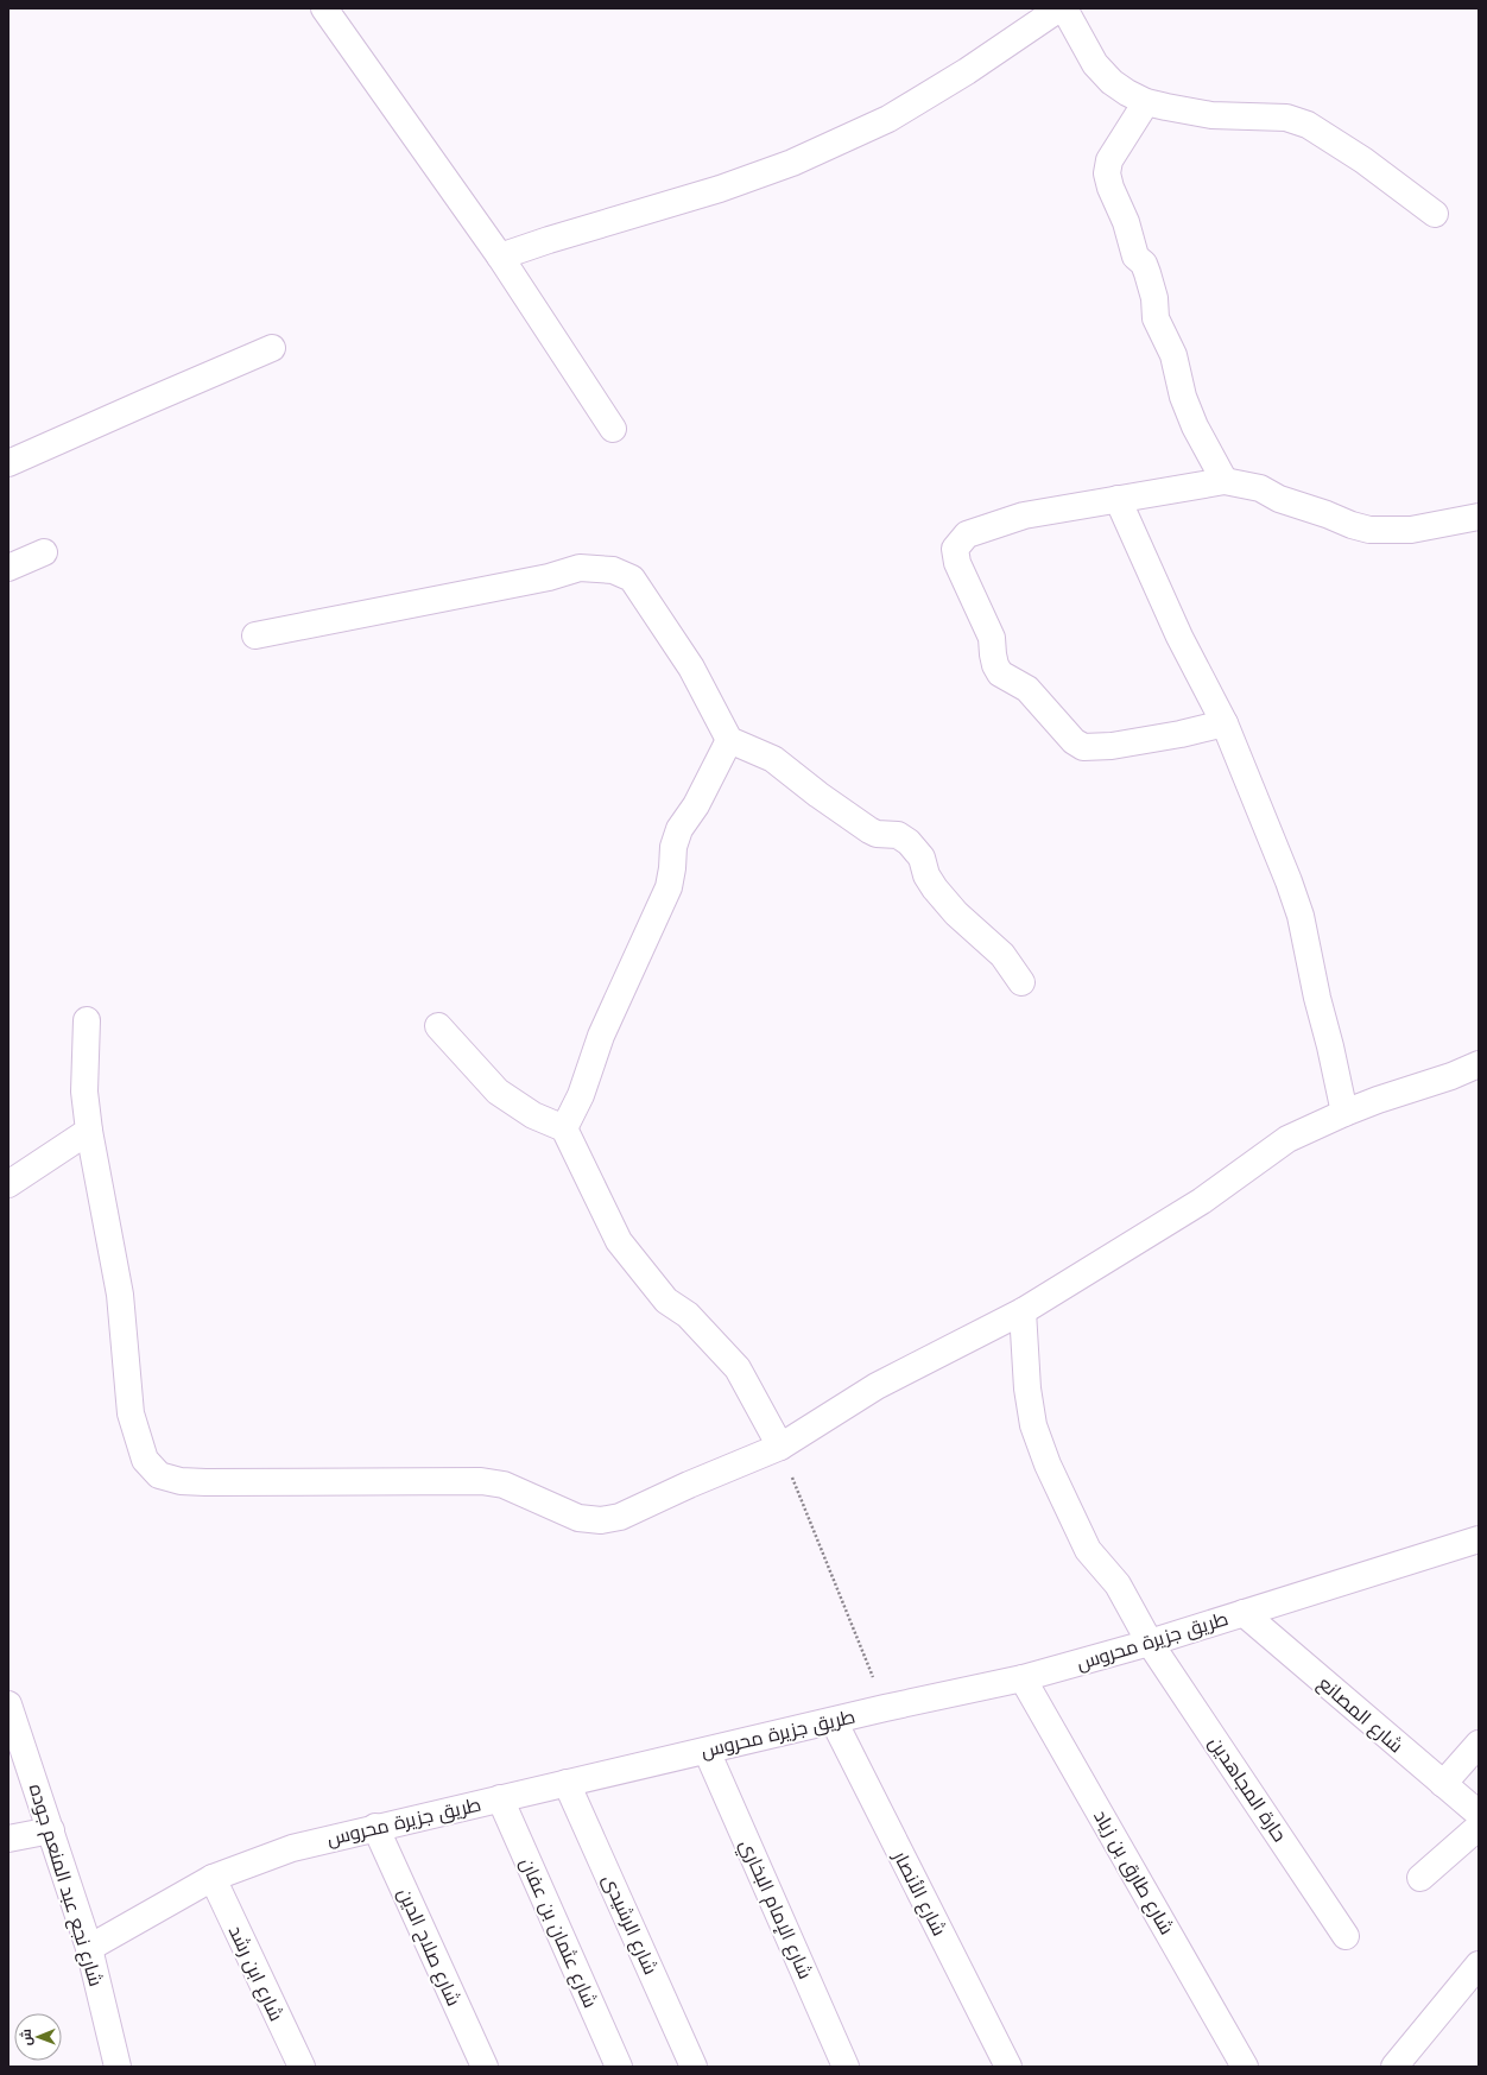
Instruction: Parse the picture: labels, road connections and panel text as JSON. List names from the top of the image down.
{
  "streets": {
    "street": [
      "طريق جزيرة محروس",
      "شارع المصانع",
      "حارة المجاهدين",
      "شارع طارق بن زياد",
      "شارع نجع عبد المنعم جوده",
      "شارع الأنصار",
      "شارع الإمام البخاري",
      "شارع الرشيدى",
      "شارع عثمان بن عفان",
      "شارع صلاح الدين",
      "شارع ابن رشد"
    ]
  },
  "crossings": [
    ["طريق جزيرة محروس", "شارع المصانع"],
    ["طريق جزيرة محروس", "حارة المجاهدين"],
    ["طريق جزيرة محروس", "شارع طارق بن زياد"],
    ["طريق جزيرة محروس", "شارع نجع عبد المنعم جوده"],
    ["طريق جزيرة محروس", "شارع الأنصار"],
    ["طريق جزيرة محروس", "شارع الإمام البخاري"],
    ["طريق جزيرة محروس", "شارع الرشيدى"],
    ["طريق جزيرة محروس", "شارع عثمان بن عفان"],
    ["طريق جزيرة محروس", "شارع صلاح الدين"],
    ["طريق جزيرة محروس", "شارع ابن رشد"]
  ],
  "north": "left"
}
